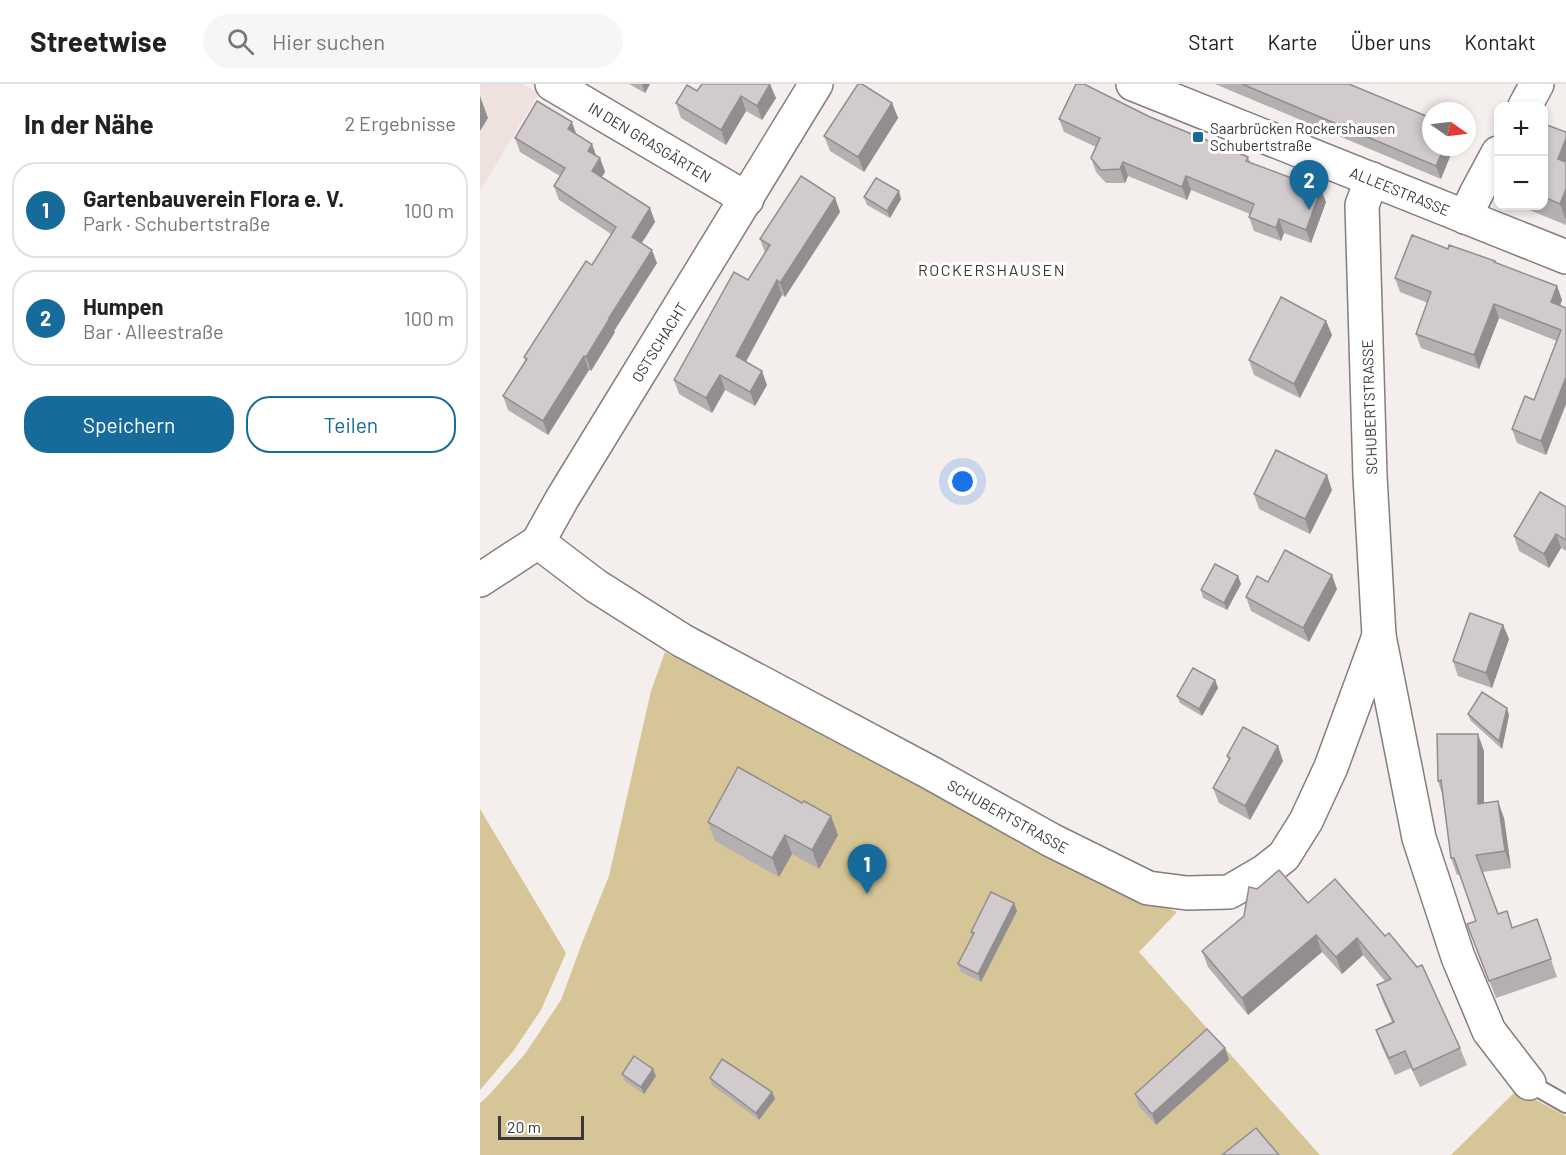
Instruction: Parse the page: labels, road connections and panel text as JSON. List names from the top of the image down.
{
  "streets": {
    "street": [
      "IN DEN GRASGÄRTEN",
      "ALLEESTRASSE",
      "OSTSCHACHT",
      "SCHUBERTSTRASSE"
    ]
  },
  "crossings": [
    ["IN DEN GRASGÄRTEN", "OSTSCHACHT"],
    ["ALLEESTRASSE", "SCHUBERTSTRASSE"],
    ["OSTSCHACHT", "SCHUBERTSTRASSE"]
  ],
  "districts": ["ROCKERSHAUSEN"],
  "places": {
    "transit": ["Saarbrücken Rockershausen Schubertstraße"]
  },
  "scale_bar": "20 m",
  "north": "right",
  "page": {
    "header": "Streetwise",
    "search": "Hier suchen",
    "nav": [
      "Start",
      "Karte",
      "Über uns",
      "Kontakt"
    ],
    "heading": ["In der Nähe", "2 Ergebnisse"],
    "map_buttons": ["+", "−"],
    "pins": ["2", "1"],
    "list": [
      {
        "mark": "1",
        "name": "Gartenbauverein Flora e. V.",
        "note": "Park · Schubertstraße",
        "value": "100 m"
      },
      {
        "mark": "2",
        "name": "Humpen",
        "note": "Bar · Alleestraße",
        "value": "100 m"
      }
    ],
    "buttons": ["Speichern", "Teilen"],
    "scale": "20 m"
  }
}
